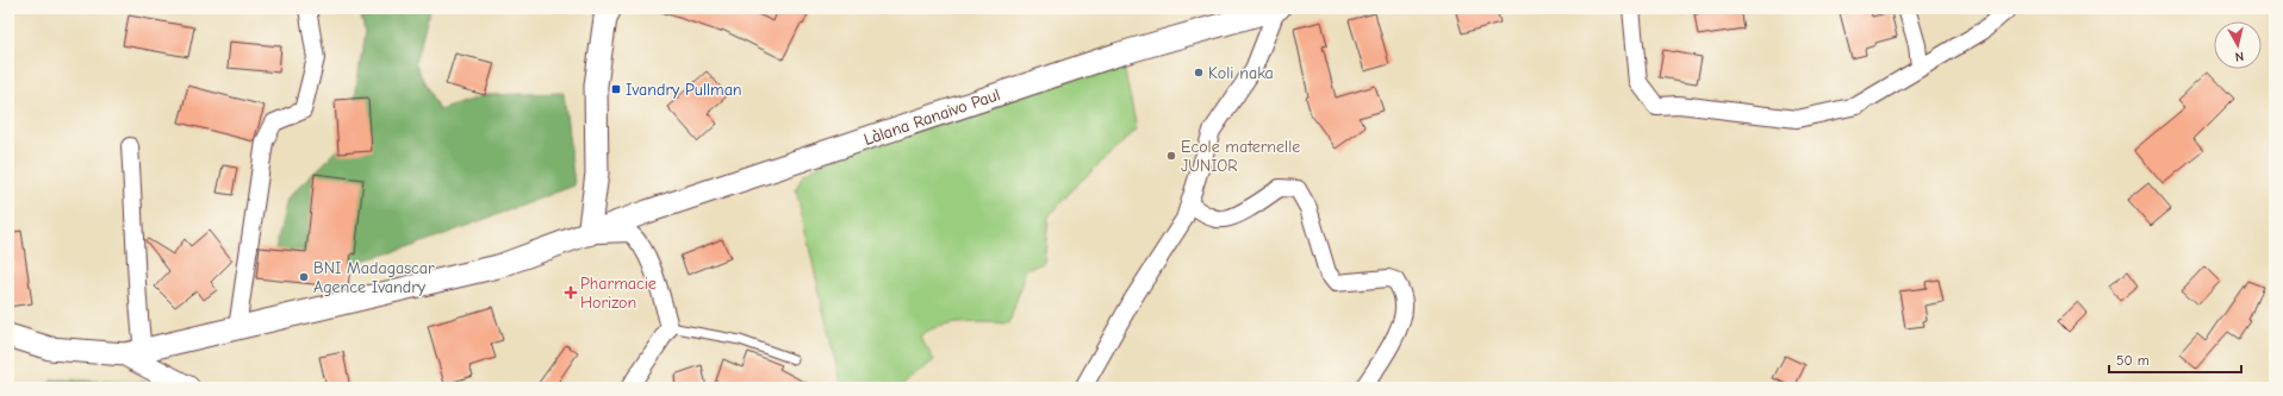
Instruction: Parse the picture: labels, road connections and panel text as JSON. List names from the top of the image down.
{
  "streets": {
    "main road": ["Làlana Ranaivo Paul"]
  },
  "places": {
    "other": ["Koli naka", "Ecole maternelle JUNIOR", "BNI Madagascar Agence Ivandry"],
    "transit": ["Ivandry Pullman"],
    "health": ["Pharmacie Horizon"]
  },
  "scale_bar": "50 m",
  "north": "bottom"
}
